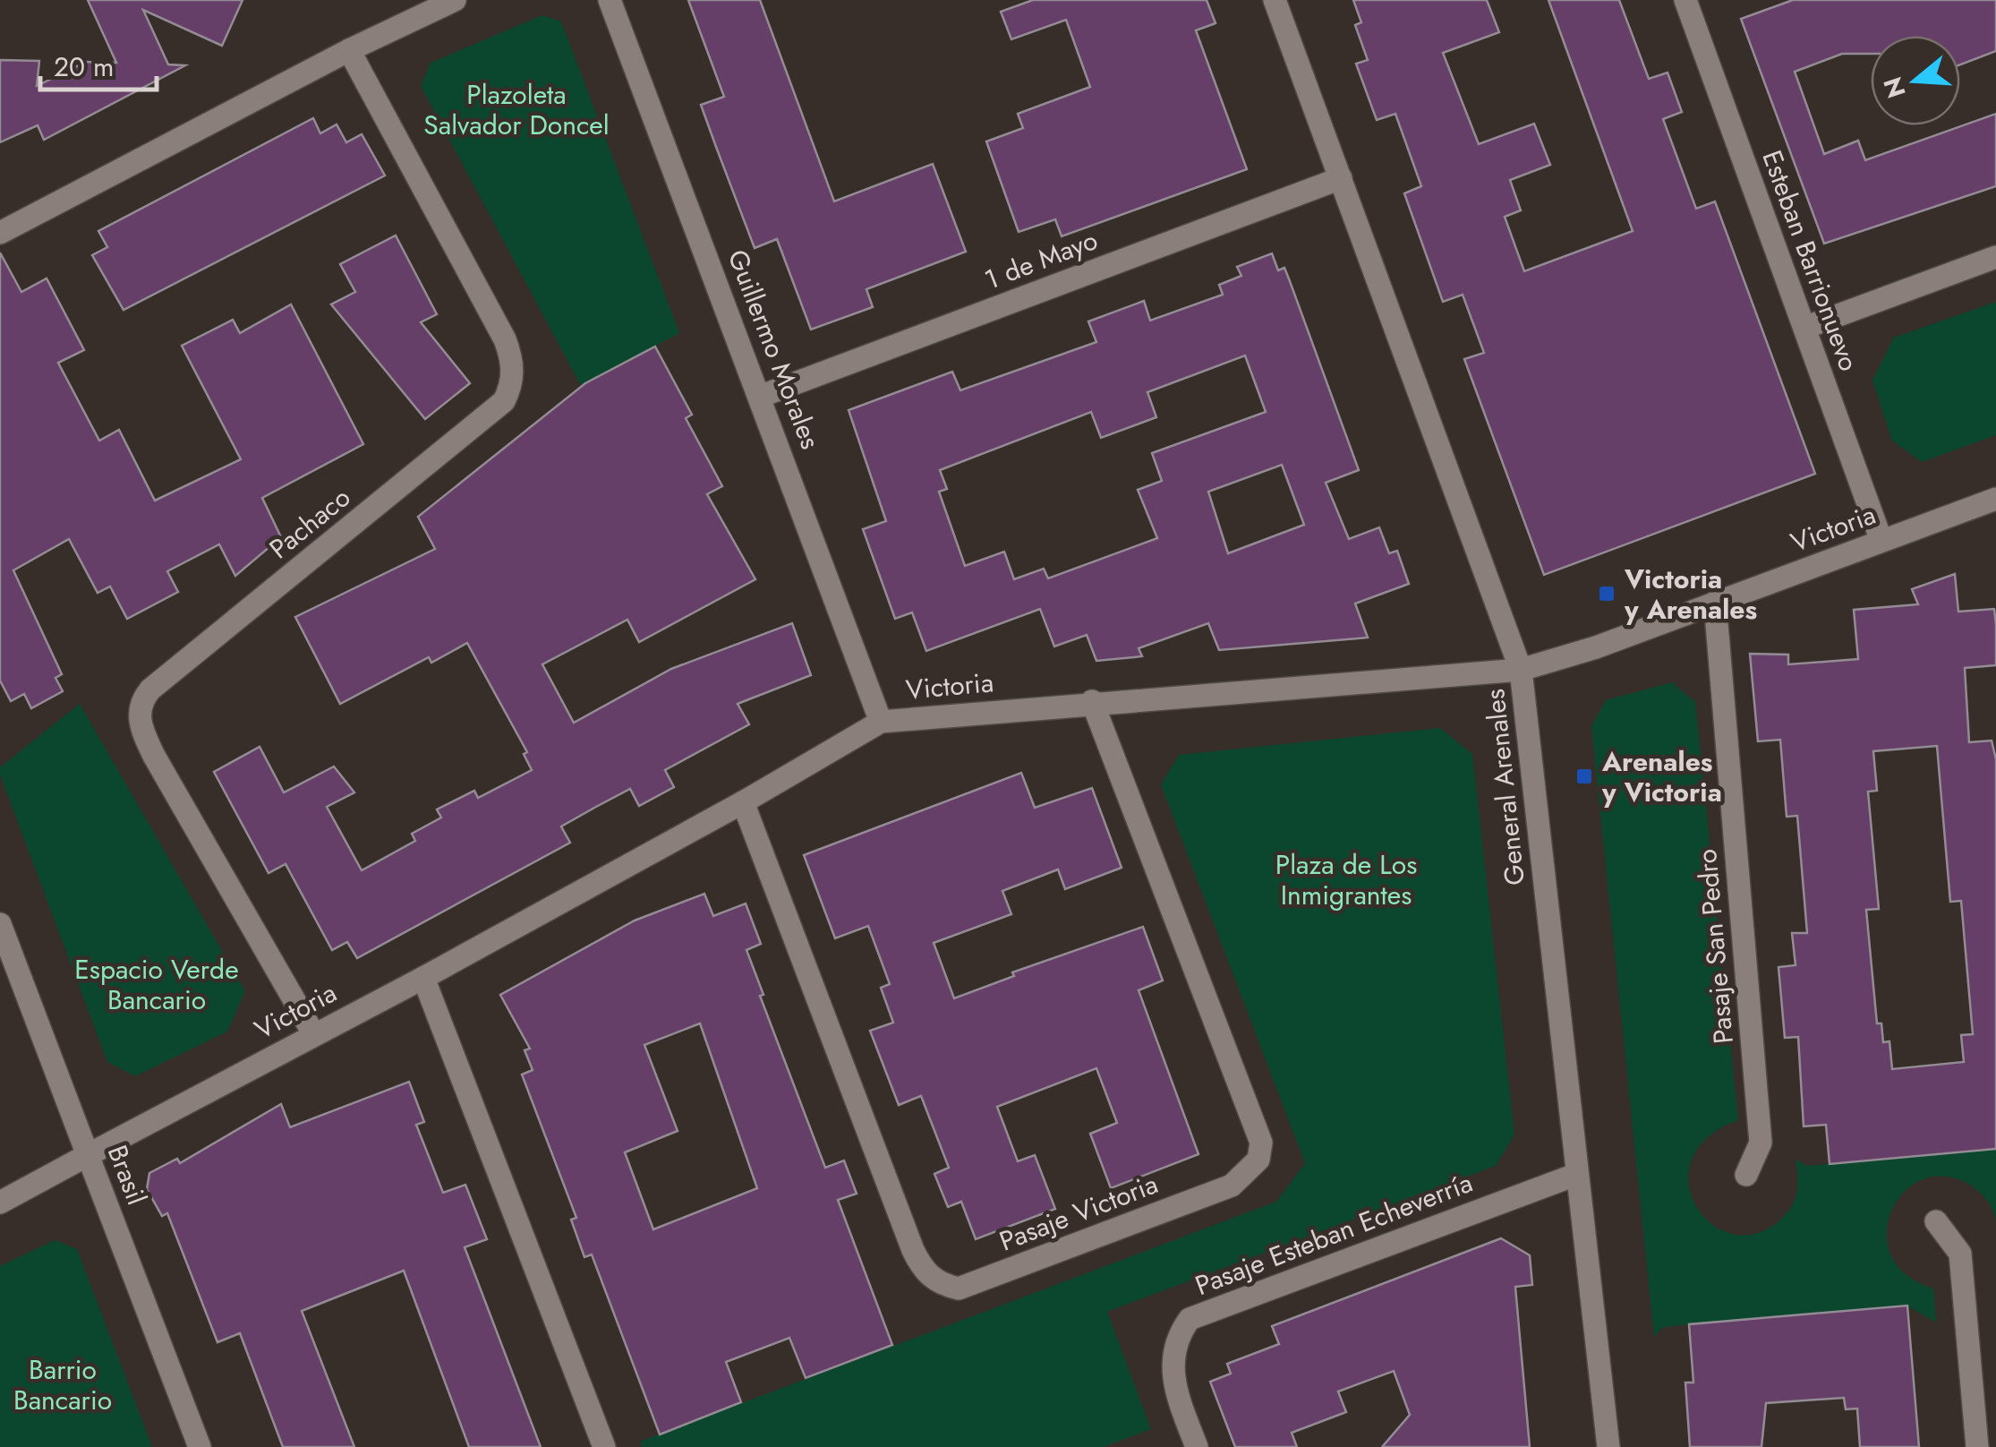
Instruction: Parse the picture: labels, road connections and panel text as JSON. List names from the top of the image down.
{
  "streets": {
    "street": [
      "1 de Mayo",
      "Esteban Barrionuevo",
      "Guillermo Morales",
      "Pachaco",
      "Victoria",
      "General Arenales",
      "Pasaje San Pedro",
      "Brasil",
      "Pasaje Victoria",
      "Pasaje Esteban Echeverría"
    ]
  },
  "crossings": [
    ["1 de Mayo", "Guillermo Morales"],
    ["1 de Mayo", "General Arenales"],
    ["Esteban Barrionuevo", "Victoria"],
    ["Guillermo Morales", "Victoria"],
    ["Pachaco", "Victoria"],
    ["Victoria", "General Arenales"],
    ["Victoria", "Pasaje San Pedro"],
    ["Victoria", "Brasil"],
    ["Victoria", "Pasaje Victoria"],
    ["General Arenales", "Pasaje Esteban Echeverría"]
  ],
  "parks": [
    "Plazoleta Salvador Doncel",
    "Plaza de Los Inmigrantes",
    "Espacio Verde Bancario",
    "Barrio Bancario"
  ],
  "places": {
    "transit": ["Victoria y Arenales", "Arenales y Victoria"]
  },
  "scale_bar": "20 m",
  "north": "left"
}
